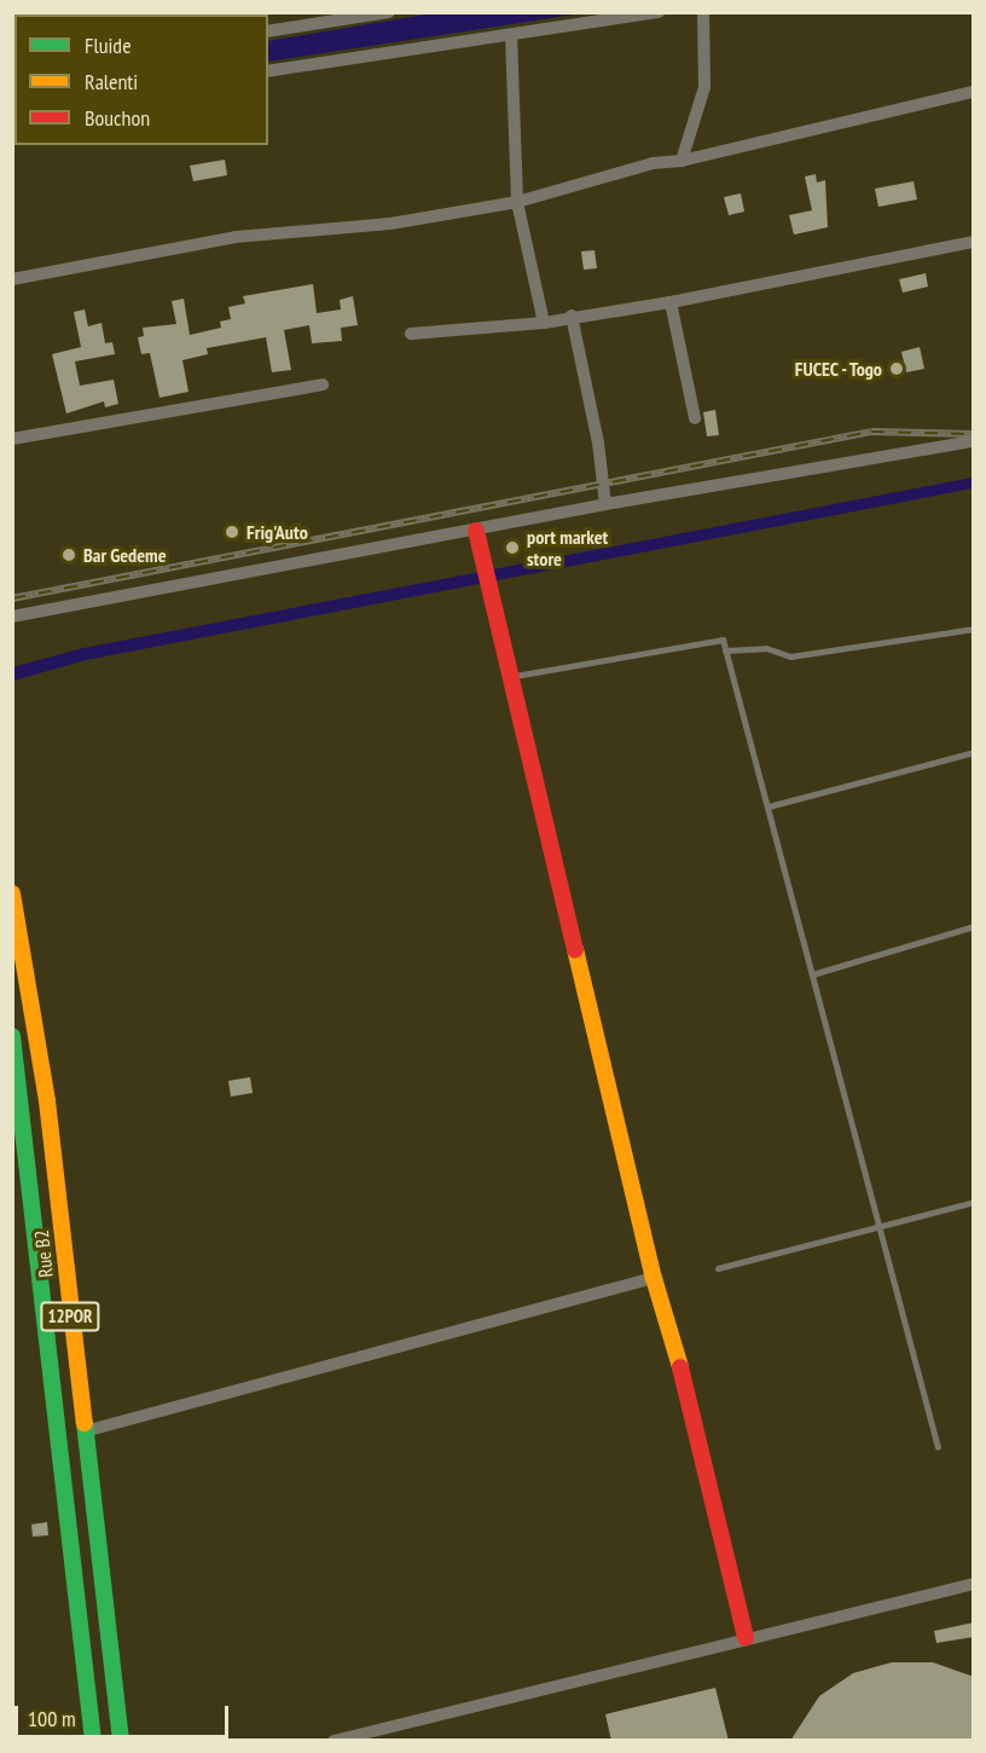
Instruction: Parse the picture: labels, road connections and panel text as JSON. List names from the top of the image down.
{
  "streets": {
    "main road": ["Rue B2", "12POR"]
  },
  "places": [
    "FUCEC - Togo",
    "Frig'Auto",
    "port market store",
    "Bar Gedeme"
  ],
  "legend": ["Fluide", "Ralenti", "Bouchon"],
  "scale_bar": "100 m"
}
